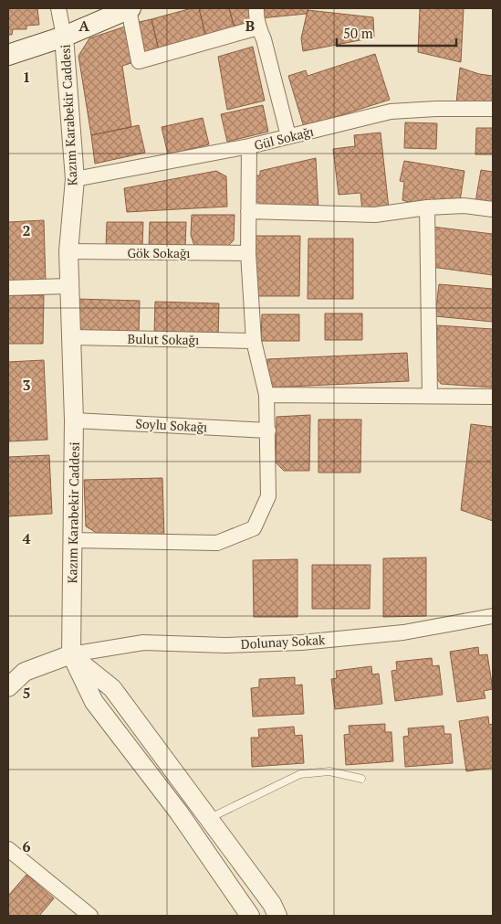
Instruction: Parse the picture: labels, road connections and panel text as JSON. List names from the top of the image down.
{
  "streets": {
    "street": [
      "Kazım Karabekir Caddesi",
      "Gül Sokağı",
      "Gök Sokağı",
      "Bulut Sokağı",
      "Soylu Sokağı",
      "Dolunay Sokak"
    ]
  },
  "crossings": [
    ["Kazım Karabekir Caddesi", "Gül Sokağı"],
    ["Kazım Karabekir Caddesi", "Gök Sokağı"],
    ["Kazım Karabekir Caddesi", "Bulut Sokağı"],
    ["Kazım Karabekir Caddesi", "Soylu Sokağı"],
    ["Kazım Karabekir Caddesi", "Dolunay Sokak"]
  ],
  "scale_bar": "50 m",
  "grid": {
    "columns": ["A", "B"],
    "rows": [
      "1",
      "2",
      "3",
      "4",
      "5",
      "6"
    ]
  }
}
